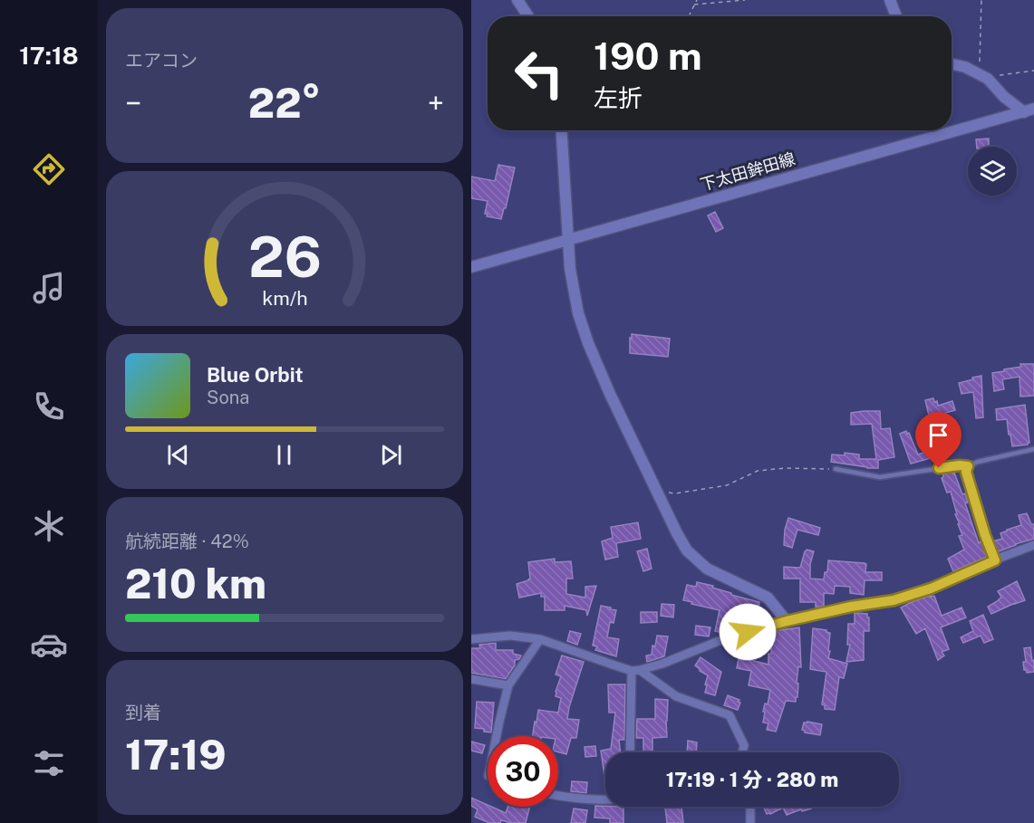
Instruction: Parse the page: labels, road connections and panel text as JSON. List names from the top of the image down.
{
  "streets": {
    "street": ["下太田鉾田線"]
  },
  "page": {
    "tabs": "17:18",
    "tile": [
      "エアコン",
      ["航続距離 · 42%", "210 km"],
      ["到着", "17:19"]
    ],
    "turn": ["190 m", "左折"],
    "heat": ["−", "22°", "+"],
    "song": ["Blue Orbit", "Sona"],
    "limit": "30",
    "trip": "17:19 · 1 分 · 280 m",
    "gauge": ["26", "km/h"]
  }
}
